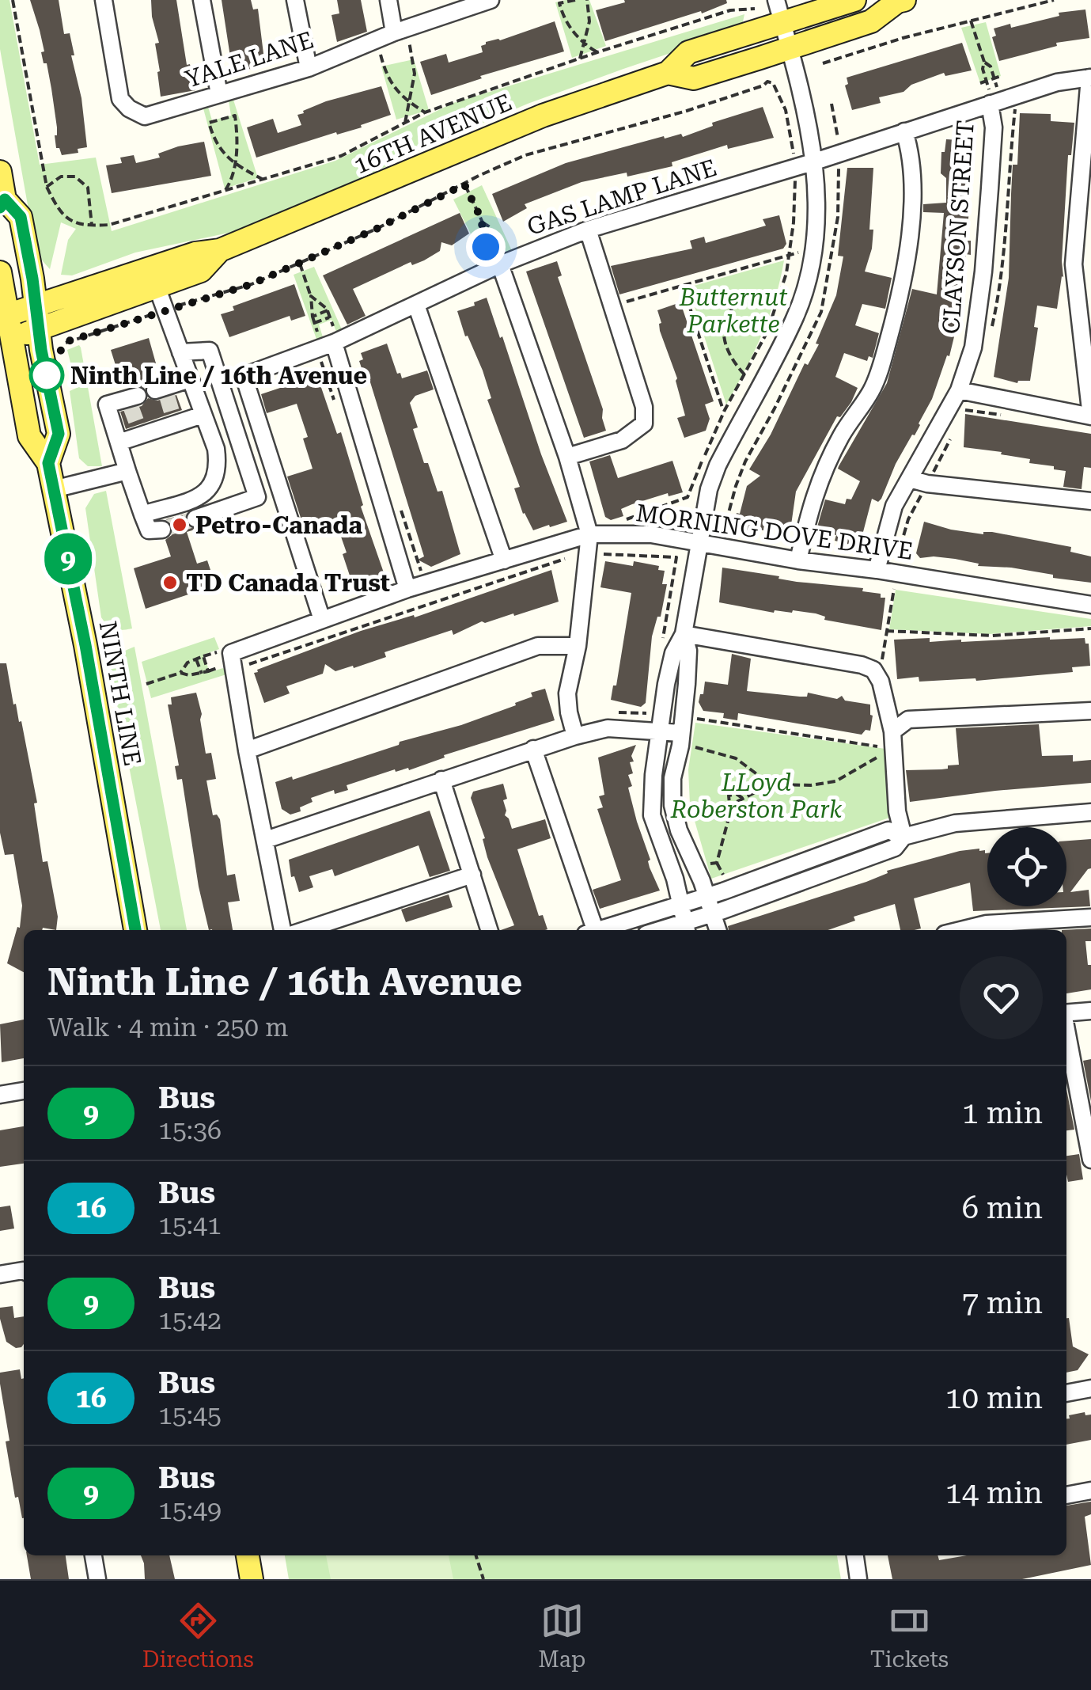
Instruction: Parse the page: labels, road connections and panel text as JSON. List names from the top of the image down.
{
  "streets": {
    "main road": ["16TH AVENUE", "NINTH LINE"],
    "street": [
      "YALE LANE",
      "GAS LAMP LANE",
      "CLAYSON STREET",
      "MORNING DOVE DRIVE"
    ]
  },
  "crossings": [
    ["16TH AVENUE", "NINTH LINE"],
    ["GAS LAMP LANE", "CLAYSON STREET"],
    ["GAS LAMP LANE", "MORNING DOVE DRIVE"],
    ["CLAYSON STREET", "MORNING DOVE DRIVE"]
  ],
  "parks": ["Butternut Parkette", "LLoyd Roberston Park"],
  "places": ["Ninth Line / 16th Avenue", "Petro-Canada", "TD Canada Trust"],
  "lines": ["bus line 9"],
  "page": {
    "on_map": "9",
    "heading": ["Ninth Line / 16th Avenue", "Walk · 4 min · 250 m"],
    "list": [
      {
        "mark": "9",
        "name": "Bus",
        "note": "15:36",
        "value": "1 min"
      },
      {
        "mark": "16",
        "name": "Bus",
        "note": "15:41",
        "value": "6 min"
      },
      {
        "mark": "9",
        "name": "Bus",
        "note": "15:42",
        "value": "7 min"
      },
      {
        "mark": "16",
        "name": "Bus",
        "note": "15:45",
        "value": "10 min"
      },
      {
        "mark": "9",
        "name": "Bus",
        "note": "15:49",
        "value": "14 min"
      }
    ],
    "tabs": ["Directions", "Map", "Tickets"]
  }
}
